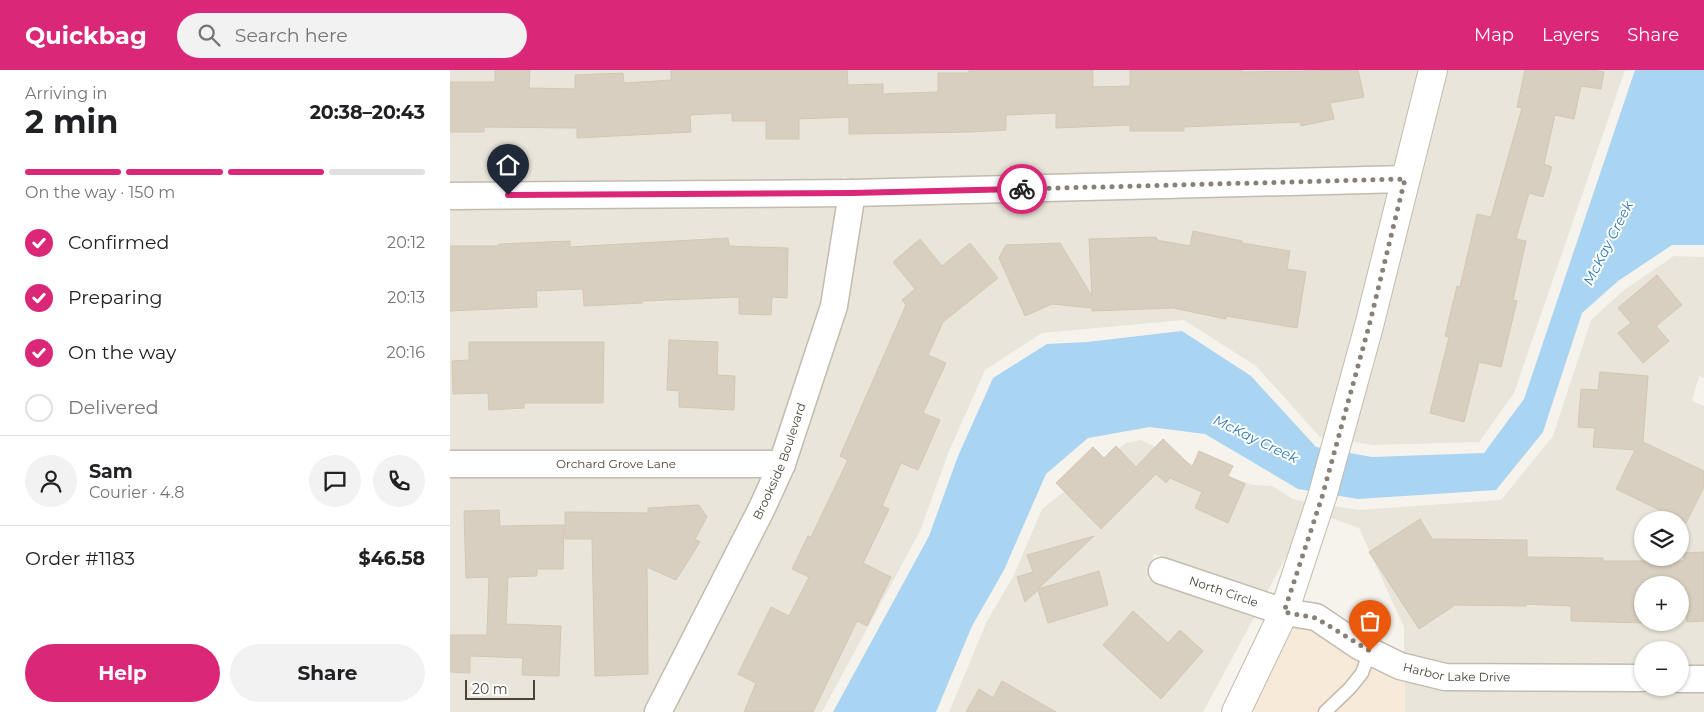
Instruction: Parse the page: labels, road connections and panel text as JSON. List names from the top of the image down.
{
  "streets": {
    "street": [
      "Brookside Boulevard",
      "Orchard Grove Lane",
      "North Circle",
      "Harbor Lake Drive"
    ]
  },
  "crossings": [
    ["Brookside Boulevard", "Orchard Grove Lane"],
    ["North Circle", "Harbor Lake Drive"]
  ],
  "water": ["McKay Creek"],
  "scale_bar": "20 m",
  "page": {
    "header": "Quickbag",
    "search": "Search here",
    "nav": ["Map", "Layers", "Share"],
    "heading": ["2 min", "Arriving in", "20:38–20:43"],
    "panel": [
      "Sam",
      "Courier · 4.8",
      "Order #1183",
      "$46.58"
    ],
    "bar": "On the way · 150 m",
    "list": [
      ["Confirmed", "20:12"],
      ["Preparing", "20:13"],
      ["On the way", "20:16"],
      "Delivered"
    ],
    "map_buttons": ["+", "−"],
    "buttons": ["Help", "Share"],
    "scale": "20 m"
  }
}
